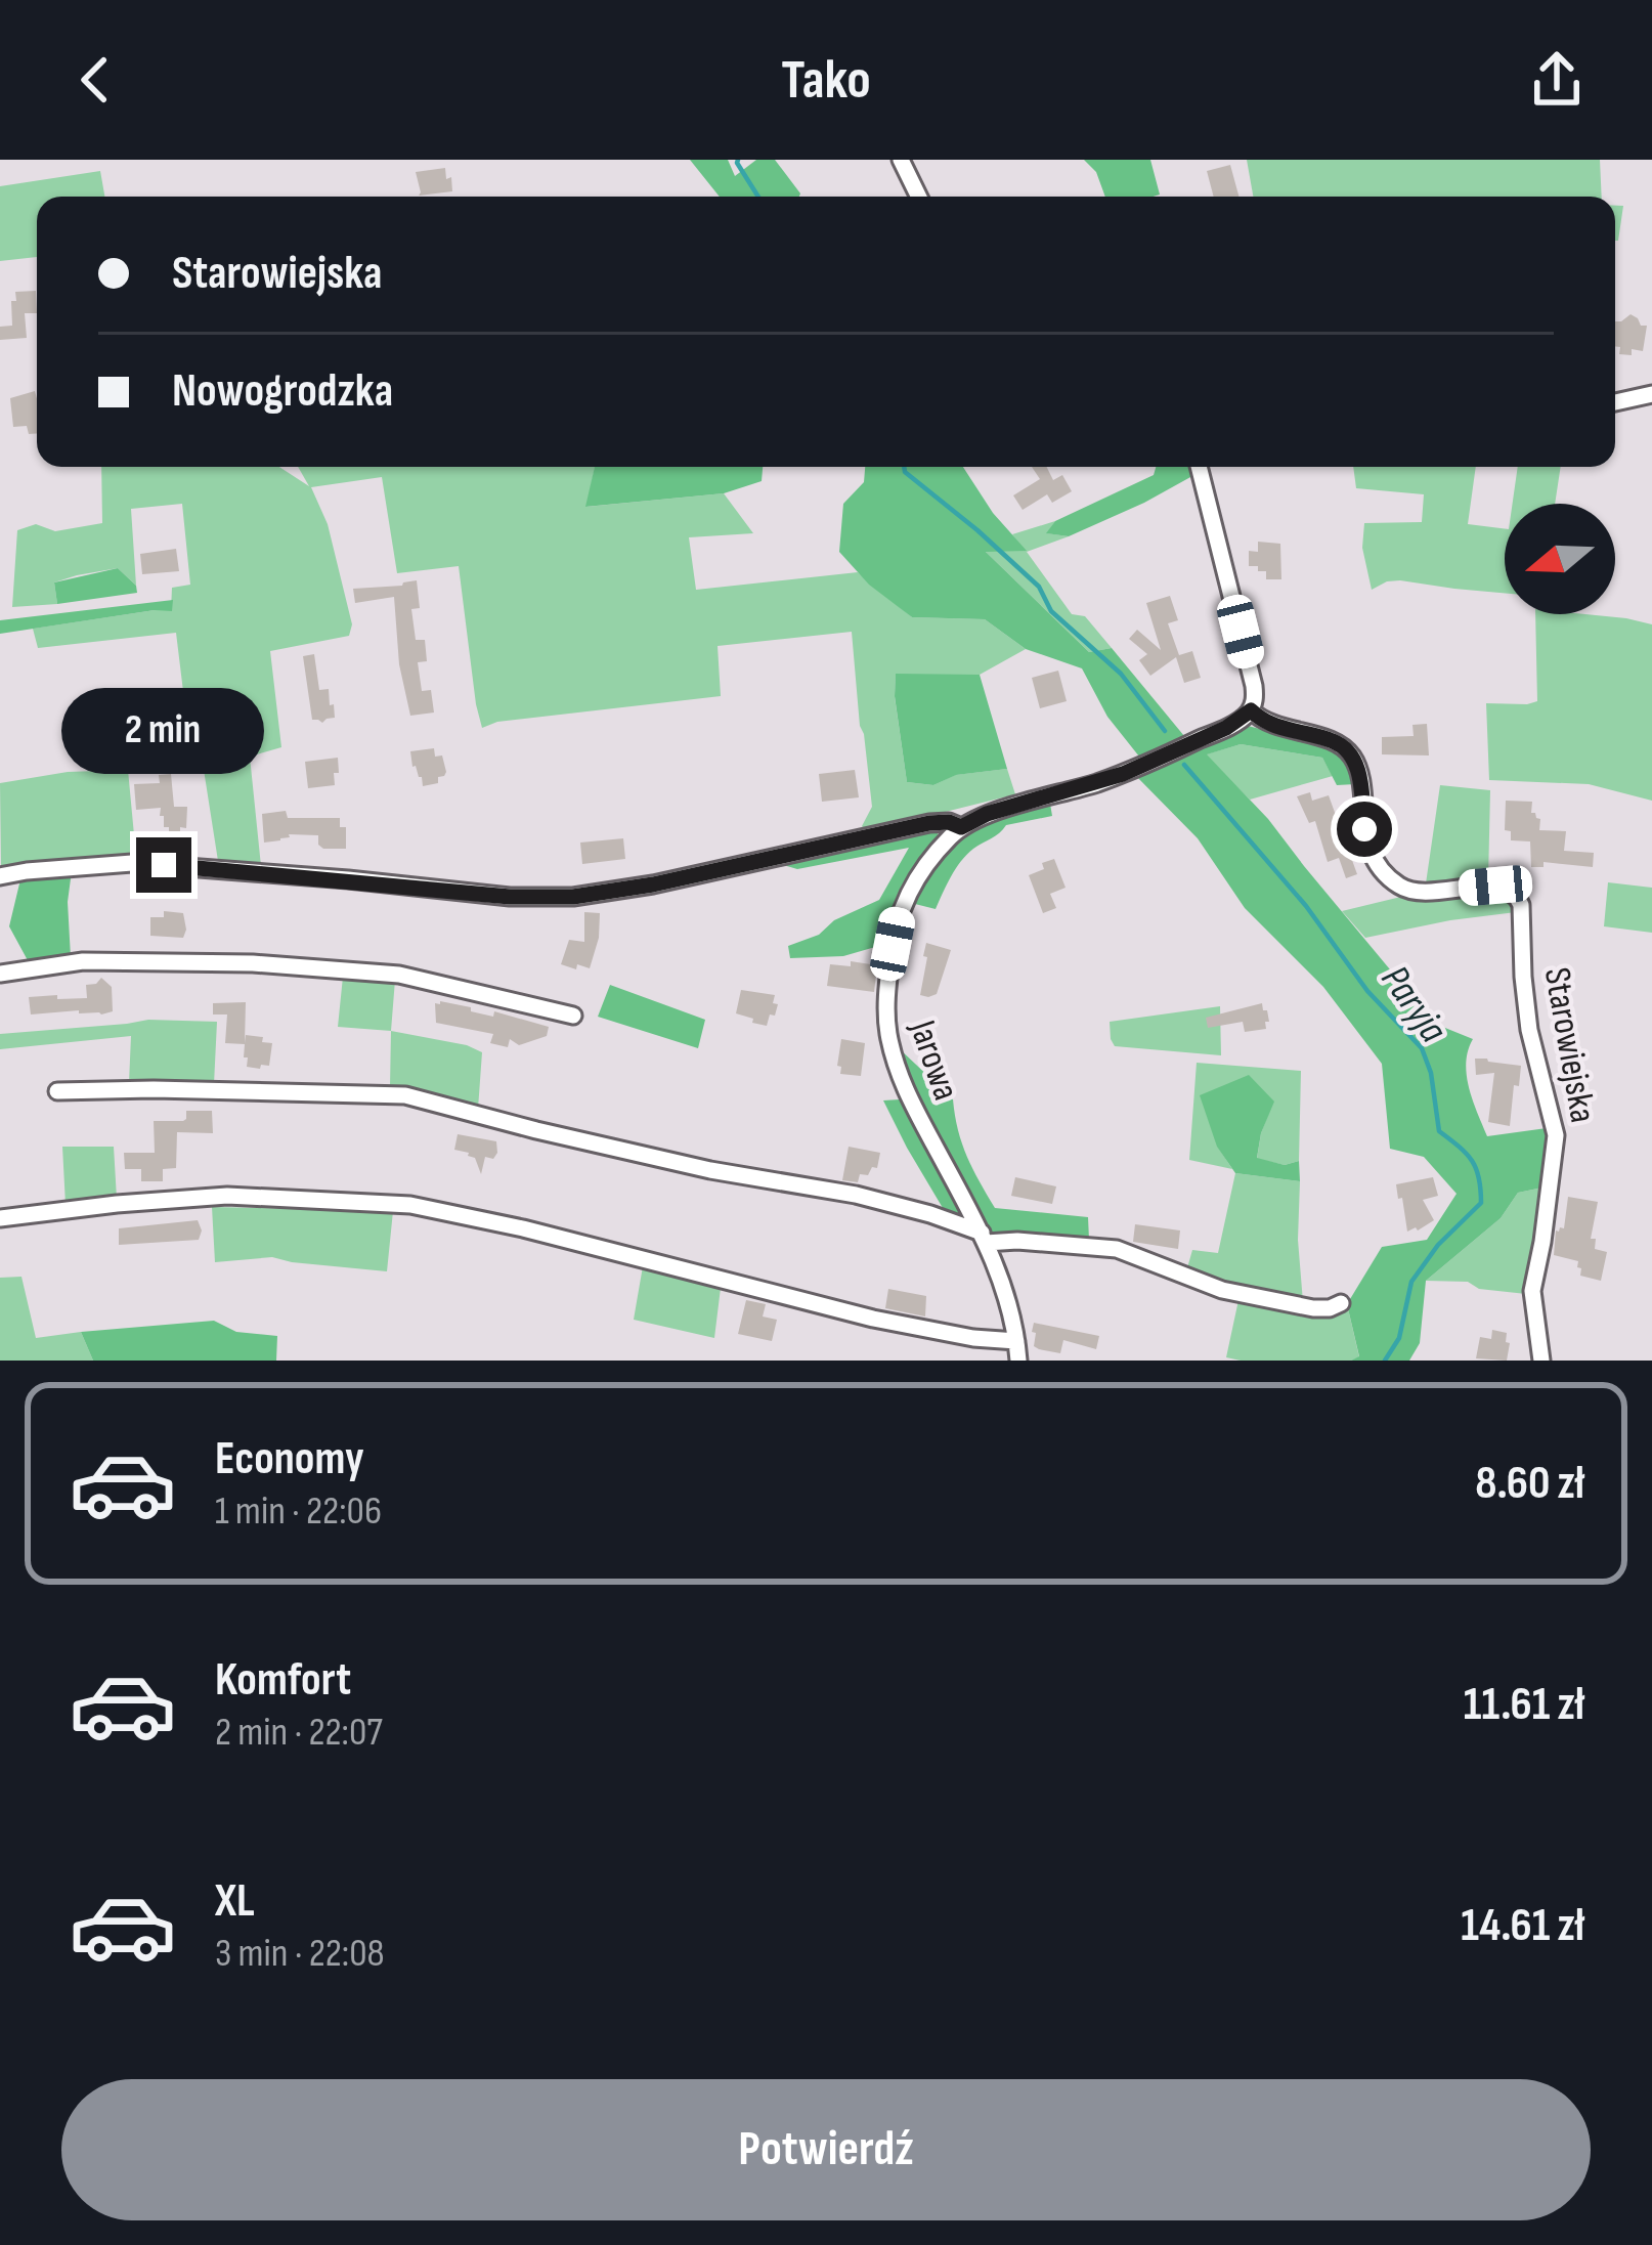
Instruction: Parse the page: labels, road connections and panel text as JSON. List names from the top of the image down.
{
  "streets": {
    "street": ["Starowiejska", "Jarowa"]
  },
  "crossings": [
    ["Starowiejska", "Jarowa"]
  ],
  "water": ["Paryja"],
  "north": "left",
  "page": {
    "header": "Tako",
    "banner": ["Starowiejska", "Nowogrodzka"],
    "bubble": "2 min",
    "list": [
      {
        "name": "Economy",
        "note": "1 min · 22:06",
        "value": "8.60 zł"
      },
      {
        "name": "Komfort",
        "note": "2 min · 22:07",
        "value": "11.61 zł"
      },
      {
        "name": "XL",
        "note": "3 min · 22:08",
        "value": "14.61 zł"
      }
    ],
    "buttons": "Potwierdź"
  }
}
